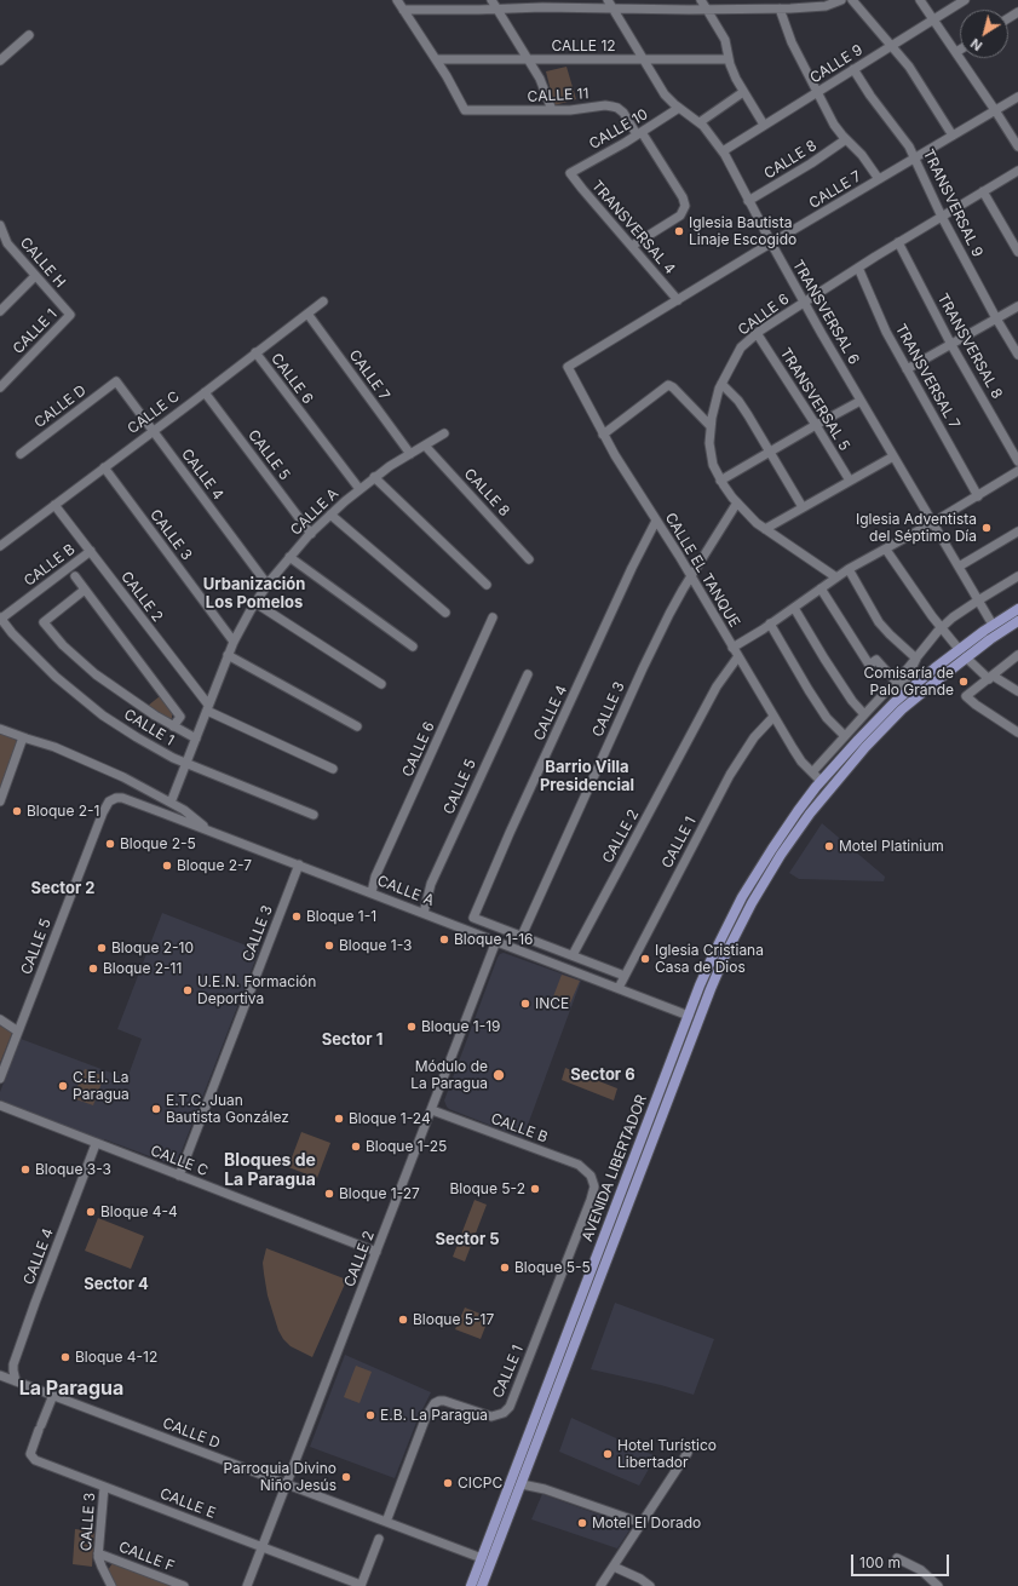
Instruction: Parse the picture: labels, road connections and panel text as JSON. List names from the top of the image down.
{
  "streets": {
    "main road": ["AVENIDA LIBERTADOR"],
    "street": [
      "CALLE 12",
      "CALLE 9",
      "CALLE 11",
      "CALLE 10",
      "CALLE 8",
      "CALLE 7",
      "TRANSVERSAL 9",
      "TRANSVERSAL 4",
      "CALLE H",
      "TRANSVERSAL 6",
      "CALLE 6",
      "CALLE 1",
      "TRANSVERSAL 8",
      "TRANSVERSAL 7",
      "TRANSVERSAL 5",
      "CALLE D",
      "CALLE C",
      "CALLE 5",
      "CALLE 4",
      "CALLE A",
      "CALLE 3",
      "CALLE B",
      "CALLE EL TANQUE",
      "CALLE 2",
      "CALLE E",
      "CALLE F"
    ]
  },
  "crossings": [
    ["CALLE 12", "CALLE 11"],
    ["CALLE 12", "TRANSVERSAL 6"],
    ["CALLE 9", "TRANSVERSAL 9"],
    ["CALLE 9", "TRANSVERSAL 6"],
    ["CALLE 11", "CALLE 10"],
    ["CALLE 10", "TRANSVERSAL 4"],
    ["CALLE 10", "TRANSVERSAL 6"],
    ["CALLE 8", "TRANSVERSAL 6"],
    ["CALLE 8", "CALLE A"],
    ["CALLE 7", "TRANSVERSAL 9"],
    ["CALLE 7", "TRANSVERSAL 4"],
    ["CALLE 7", "TRANSVERSAL 6"],
    ["CALLE 7", "CALLE C"],
    ["CALLE 7", "CALLE A"],
    ["CALLE 7", "CALLE EL TANQUE"],
    ["TRANSVERSAL 9", "CALLE 6"],
    ["CALLE H", "CALLE 1"],
    ["TRANSVERSAL 6", "CALLE 6"],
    ["TRANSVERSAL 6", "AVENIDA LIBERTADOR"],
    ["CALLE 6", "TRANSVERSAL 8"],
    ["CALLE 6", "TRANSVERSAL 7"],
    ["CALLE 6", "TRANSVERSAL 5"],
    ["CALLE 6", "CALLE C"],
    ["CALLE 6", "CALLE A"],
    ["CALLE 6", "CALLE 3"],
    ["CALLE 1", "CALLE D"],
    ["CALLE 1", "CALLE A"],
    ["CALLE 1", "CALLE B"],
    ["CALLE 1", "CALLE EL TANQUE"],
    ["CALLE D", "CALLE 4"],
    ["CALLE D", "CALLE 2"],
    ["CALLE D", "AVENIDA LIBERTADOR"],
    ["CALLE D", "CALLE E"],
    ["CALLE C", "CALLE 5"],
    ["CALLE C", "CALLE 4"],
    ["CALLE C", "CALLE 3"],
    ["CALLE C", "CALLE 2"],
    ["CALLE 5", "CALLE A"],
    ["CALLE 4", "CALLE A"],
    ["CALLE 4", "CALLE EL TANQUE"],
    ["CALLE 4", "CALLE 2"],
    ["CALLE A", "CALLE 3"],
    ["CALLE A", "CALLE 2"],
    ["CALLE A", "AVENIDA LIBERTADOR"],
    ["CALLE 3", "CALLE EL TANQUE"],
    ["CALLE 3", "CALLE E"],
    ["CALLE 3", "CALLE F"],
    ["CALLE B", "CALLE 2"],
    ["CALLE EL TANQUE", "CALLE 2"],
    ["CALLE EL TANQUE", "AVENIDA LIBERTADOR"],
    ["CALLE 2", "CALLE E"]
  ],
  "districts": [
    "Urbanización Los Pomelos",
    "Barrio Villa Presidencial",
    "Sector 2",
    "Sector 1",
    "Sector 6",
    "Bloques de La Paragua",
    "Sector 5",
    "Sector 4",
    "La Paragua"
  ],
  "places": [
    "Iglesia Bautista Linaje Escogido",
    "Iglesia Adventista del Séptimo Día",
    "Comisaría de Palo Grande",
    "Bloque 2-1",
    "Bloque 2-5",
    "Motel Platinium",
    "Bloque 2-7",
    "Bloque 1-1",
    "Bloque 1-16",
    "Bloque 1-3",
    "Bloque 2-10",
    "Iglesia Cristiana Casa de Dios",
    "Bloque 2-11",
    "U.E.N. Formación Deportiva",
    "INCE",
    "Bloque 1-19",
    "Módulo de La Paragua",
    "C.E.I. La Paragua",
    "E.T.C. Juan Bautista González",
    "Bloque 1-24",
    "Bloque 1-25",
    "Bloque 3-3",
    "Bloque 5-2",
    "Bloque 1-27",
    "Bloque 4-4",
    "Bloque 5-5",
    "Bloque 5-17",
    "Bloque 4-12",
    "E.B. La Paragua",
    "Hotel Turístico Libertador",
    "Parroquia Divino Niño Jesús",
    "CICPC",
    "Motel El Dorado"
  ],
  "scale_bar": "100 m",
  "north": "bottom left"
}
